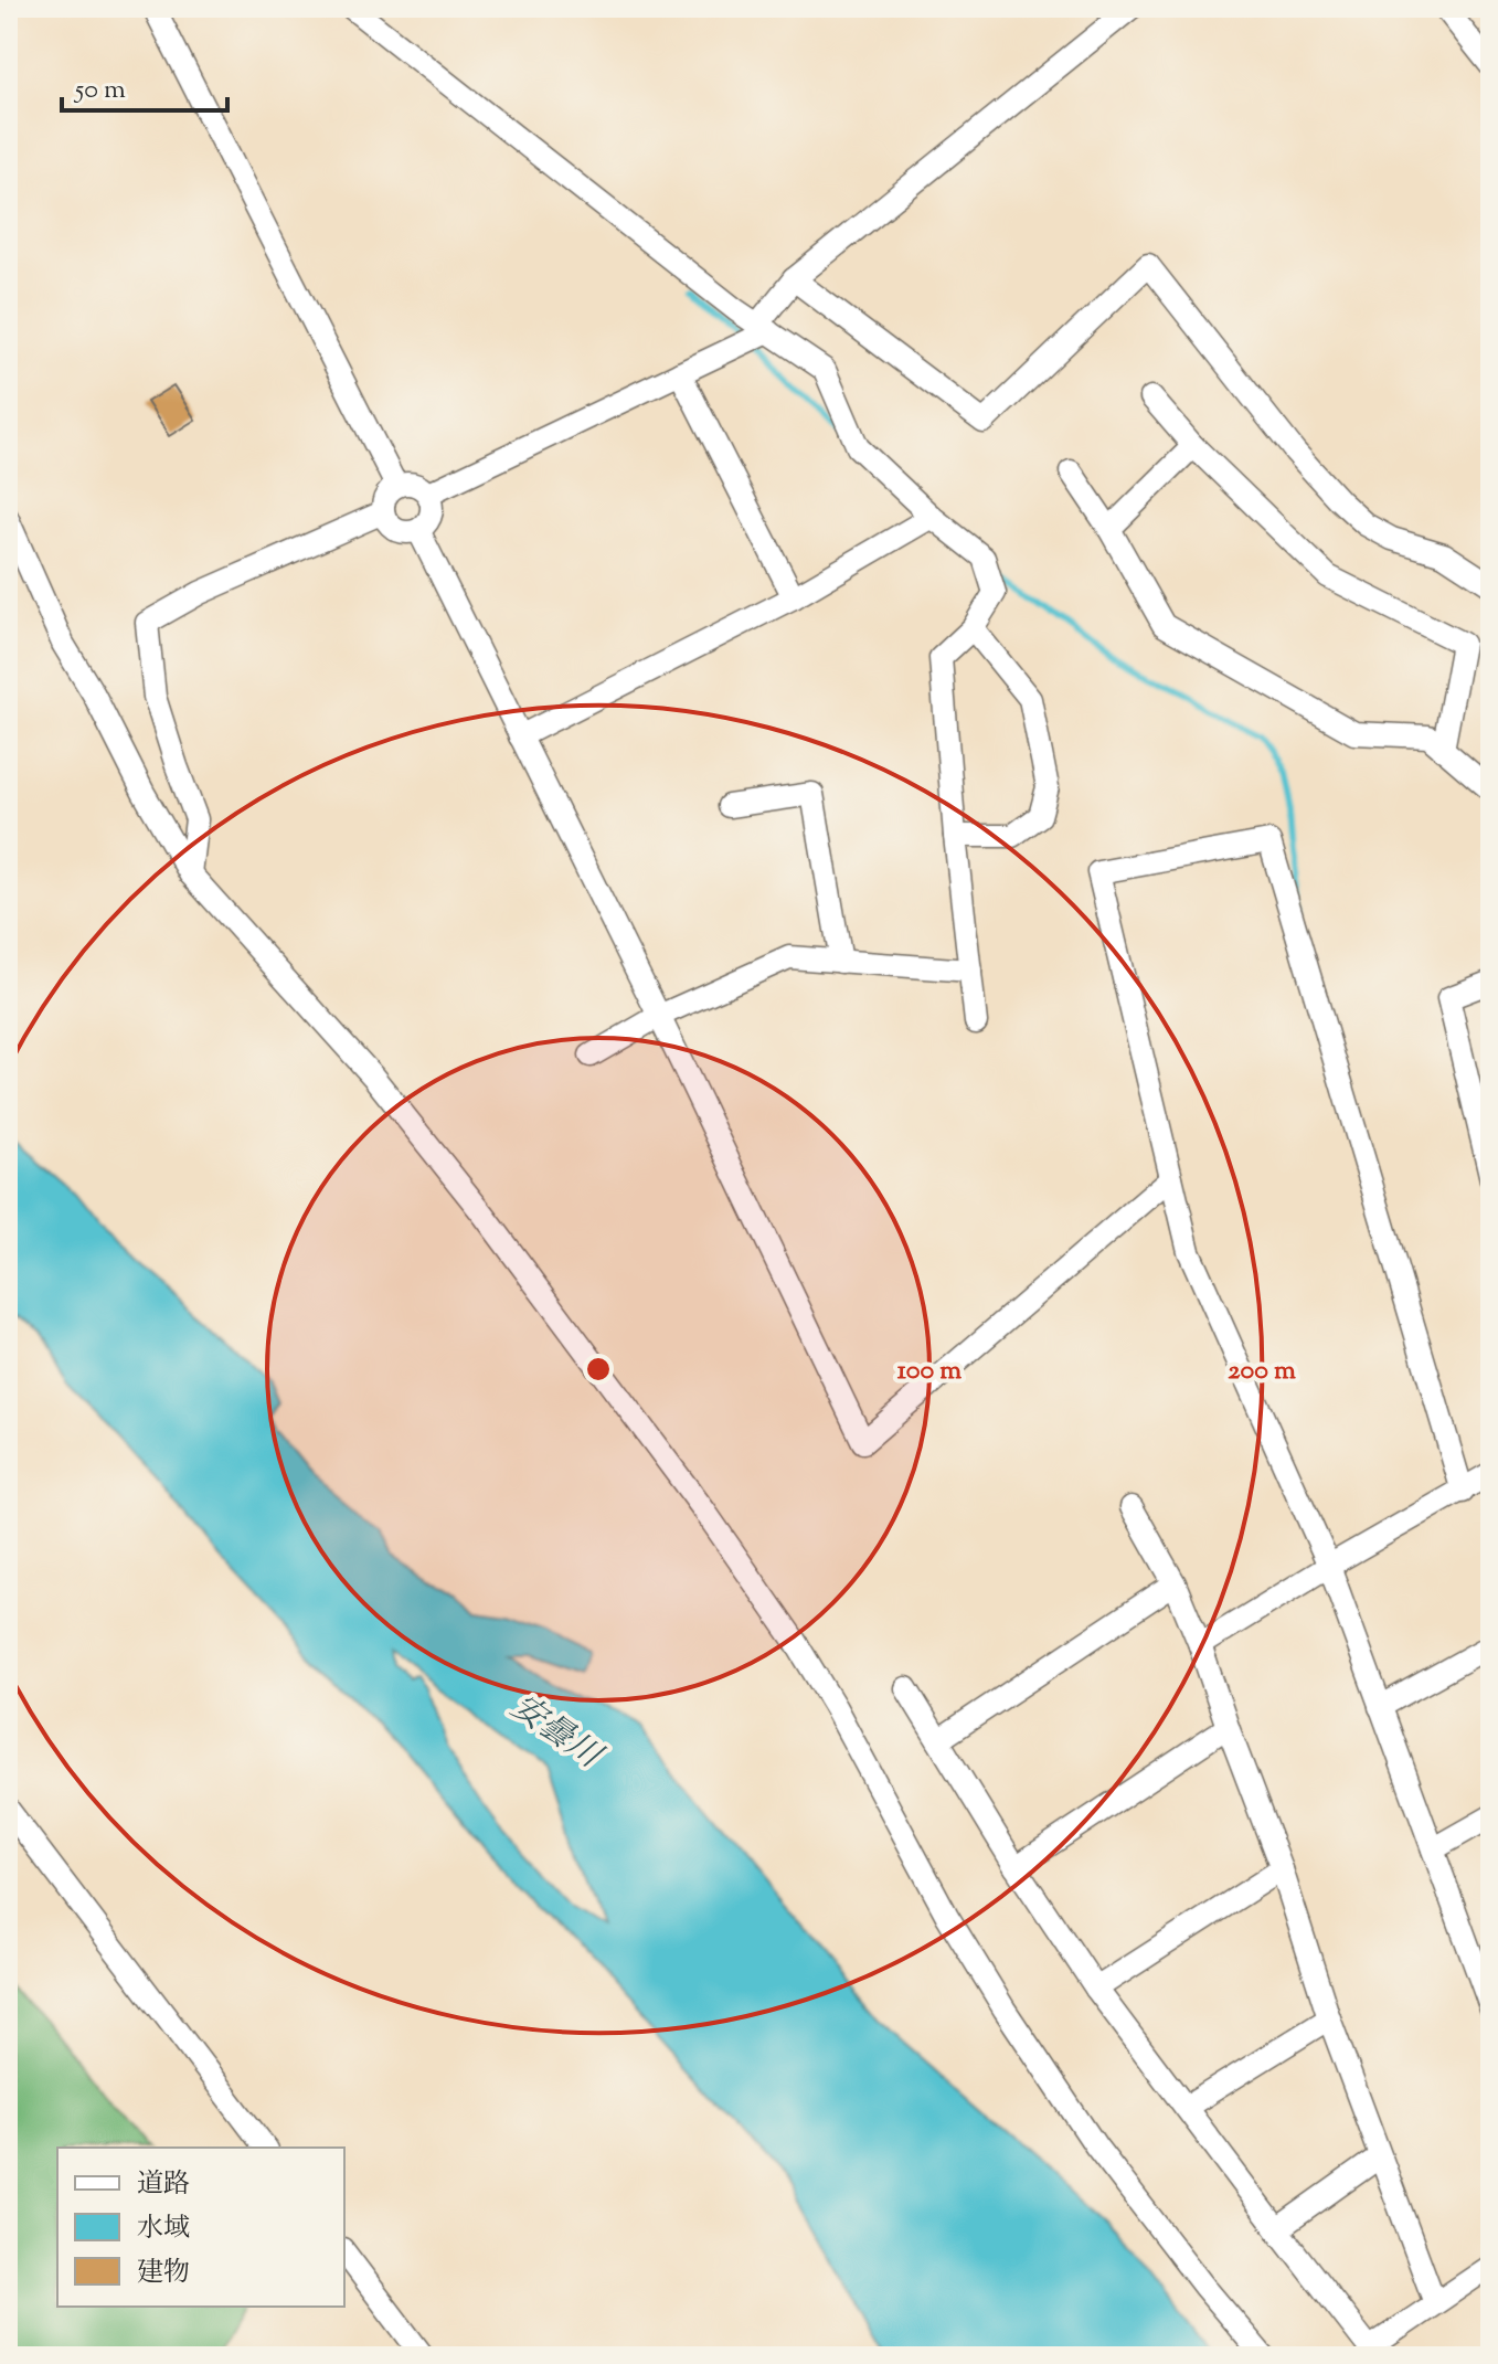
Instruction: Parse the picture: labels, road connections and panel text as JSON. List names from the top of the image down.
{
  "water": ["安曇川"],
  "legend": ["道路", "水域", "建物"],
  "scale_bar": "50 m",
  "rings": ["100 m", "200 m"]
}
